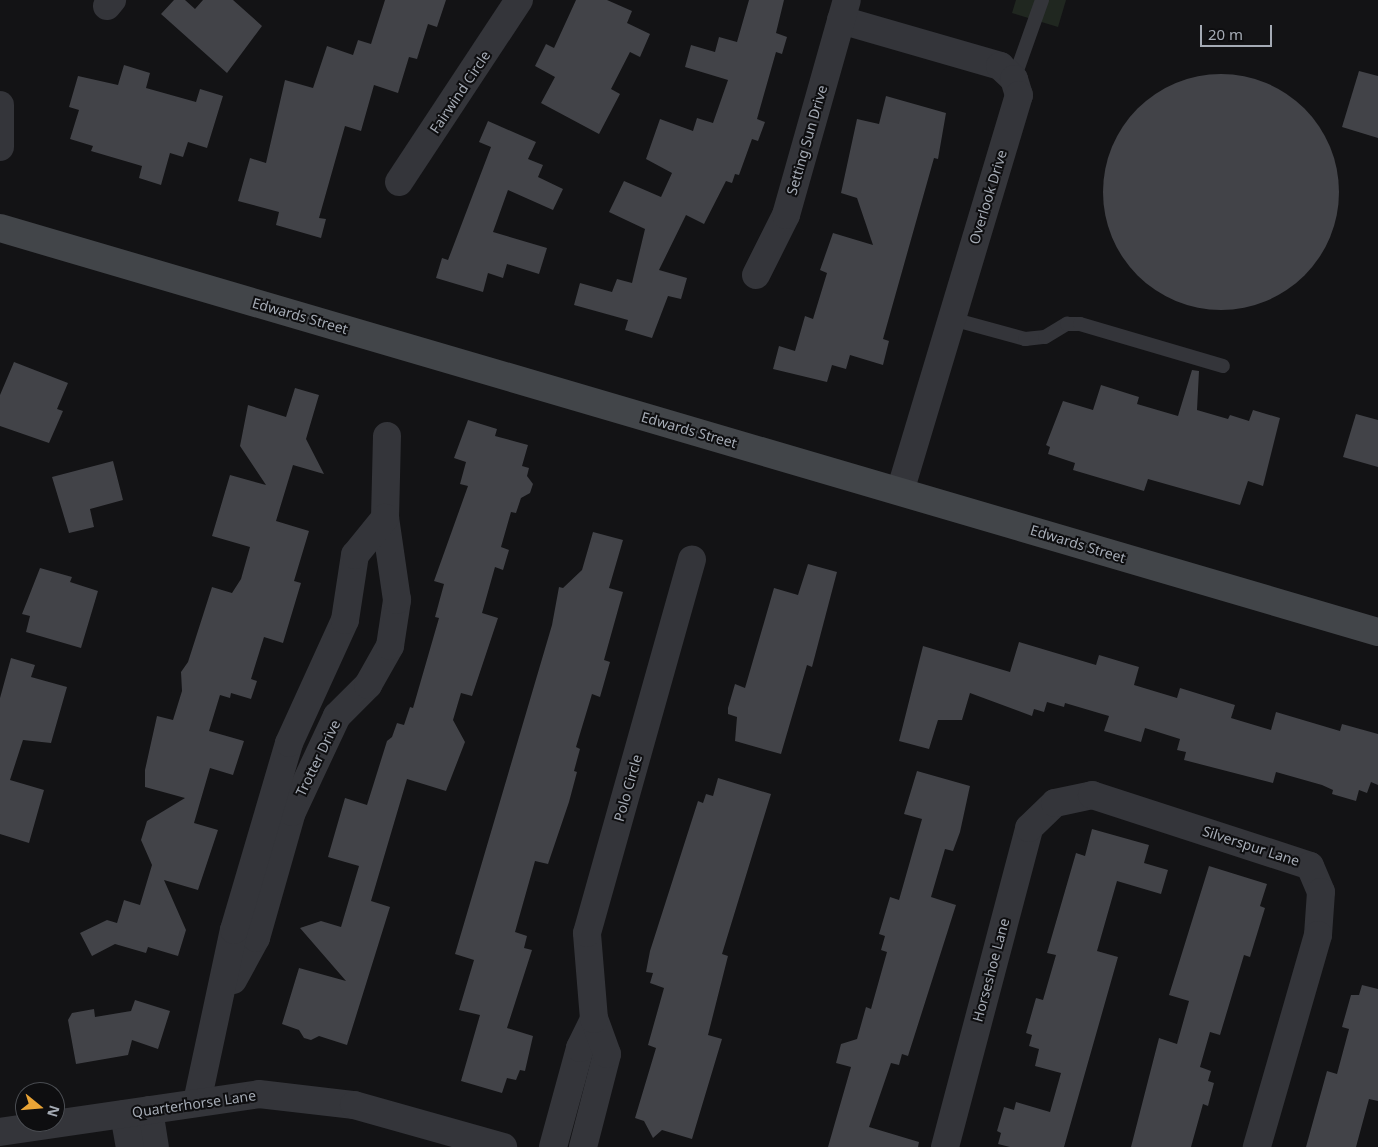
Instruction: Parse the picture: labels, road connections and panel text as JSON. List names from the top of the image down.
{
  "streets": {
    "main road": ["Edwards Street"],
    "street": [
      "Fairwind Circle",
      "Setting Sun Drive",
      "Overlook Drive",
      "Trotter Drive",
      "Polo Circle",
      "Silverspur Lane",
      "Horseshoe Lane",
      "Quarterhorse Lane"
    ]
  },
  "crossings": [
    ["Overlook Drive", "Edwards Street"],
    ["Trotter Drive", "Quarterhorse Lane"],
    ["Silverspur Lane", "Horseshoe Lane"]
  ],
  "scale_bar": "20 m",
  "north": "right"
}
